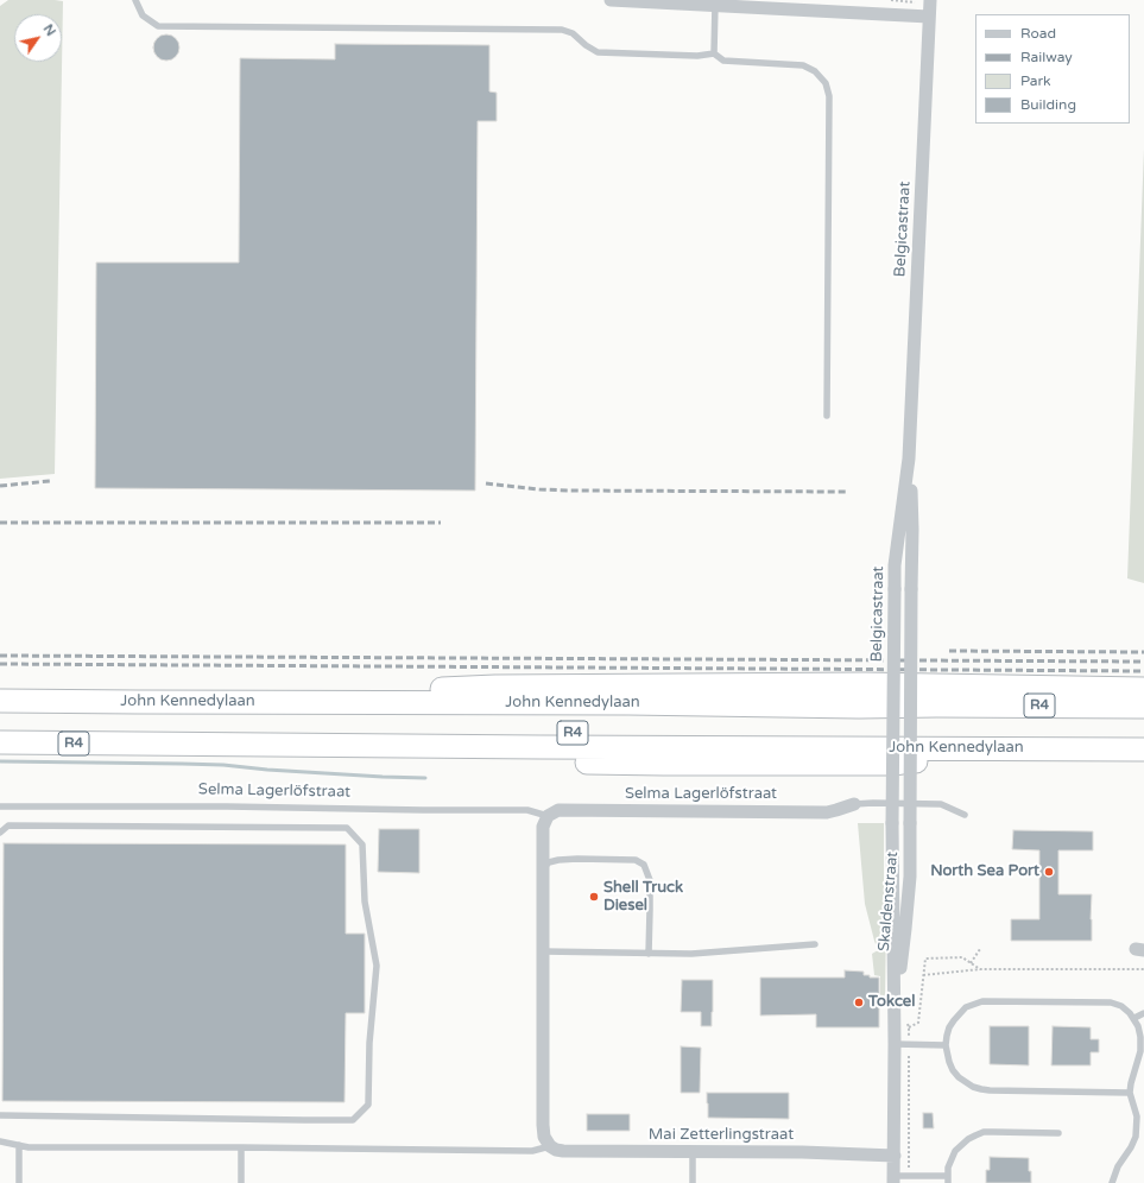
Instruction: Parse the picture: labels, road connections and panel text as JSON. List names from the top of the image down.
{
  "streets": {
    "highway": ["John Kennedylaan", "R4"],
    "street": [
      "Belgicastraat",
      "Selma Lagerlöfstraat",
      "Skaldenstraat",
      "Mai Zetterlingstraat"
    ]
  },
  "crossings": [
    ["Belgicastraat", "R4"],
    ["John Kennedylaan", "R4"],
    ["Skaldenstraat", "Mai Zetterlingstraat"]
  ],
  "places": ["North Sea Port", "Shell Truck Diesel", "Tokcel"],
  "legend": [
    "Road",
    "Railway",
    "Park",
    "Building"
  ],
  "north": "top right"
}
